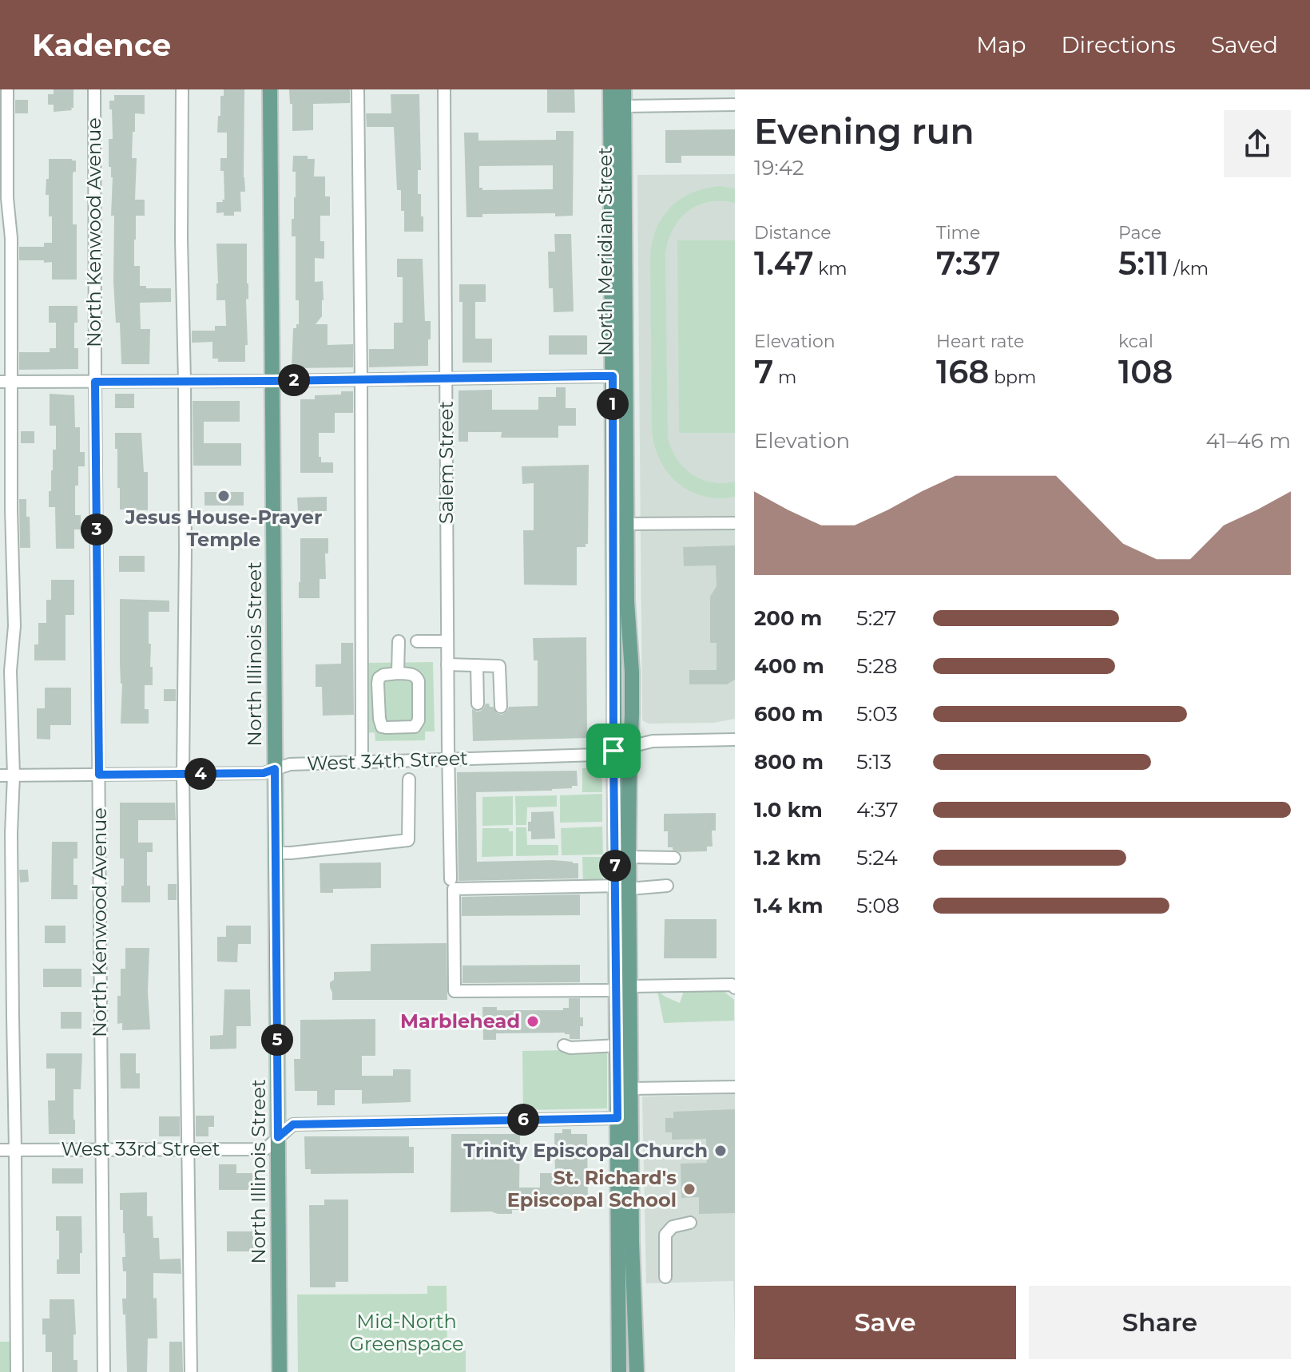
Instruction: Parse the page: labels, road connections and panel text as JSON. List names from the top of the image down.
{
  "streets": {
    "main road": ["North Meridian Street", "North Illinois Street"],
    "street": [
      "North Kenwood Avenue",
      "Salem Street",
      "West 34th Street",
      "West 33rd Street"
    ]
  },
  "crossings": [
    ["North Kenwood Avenue", "West 34th Street"],
    ["North Kenwood Avenue", "West 33rd Street"],
    ["North Meridian Street", "West 34th Street"],
    ["North Meridian Street", "West 33rd Street"],
    ["Salem Street", "West 34th Street"],
    ["North Illinois Street", "West 34th Street"],
    ["North Illinois Street", "West 33rd Street"]
  ],
  "parks": ["Mid-North Greenspace"],
  "places": [
    "Jesus House-Prayer Temple",
    "Marblehead",
    "Trinity Episcopal Church",
    "St. Richard's Episcopal School"
  ],
  "page": {
    "header": "Kadence",
    "nav": ["Map", "Directions", "Saved"],
    "heading": ["Evening run", "19:42"],
    "stats": [
      ["Distance", "1.47 km"],
      ["Time", "7:37"],
      ["Pace", "5:11 /km"],
      ["Elevation", "7 m"],
      ["Heart rate", "168 bpm"],
      ["kcal", "108"]
    ],
    "pins": [
      "2",
      "1",
      "3",
      "4",
      "7",
      "5",
      "6"
    ],
    "chart": ["Elevation", "41–46 m"],
    "list": [
      {
        "name": "200 m",
        "note": "5:27"
      },
      {
        "name": "400 m",
        "note": "5:28"
      },
      {
        "name": "600 m",
        "note": "5:03"
      },
      {
        "name": "800 m",
        "note": "5:13"
      },
      {
        "name": "1.0 km",
        "note": "4:37"
      },
      {
        "name": "1.2 km",
        "note": "5:24"
      },
      {
        "name": "1.4 km",
        "note": "5:08"
      }
    ],
    "buttons": ["Save", "Share"]
  }
}
